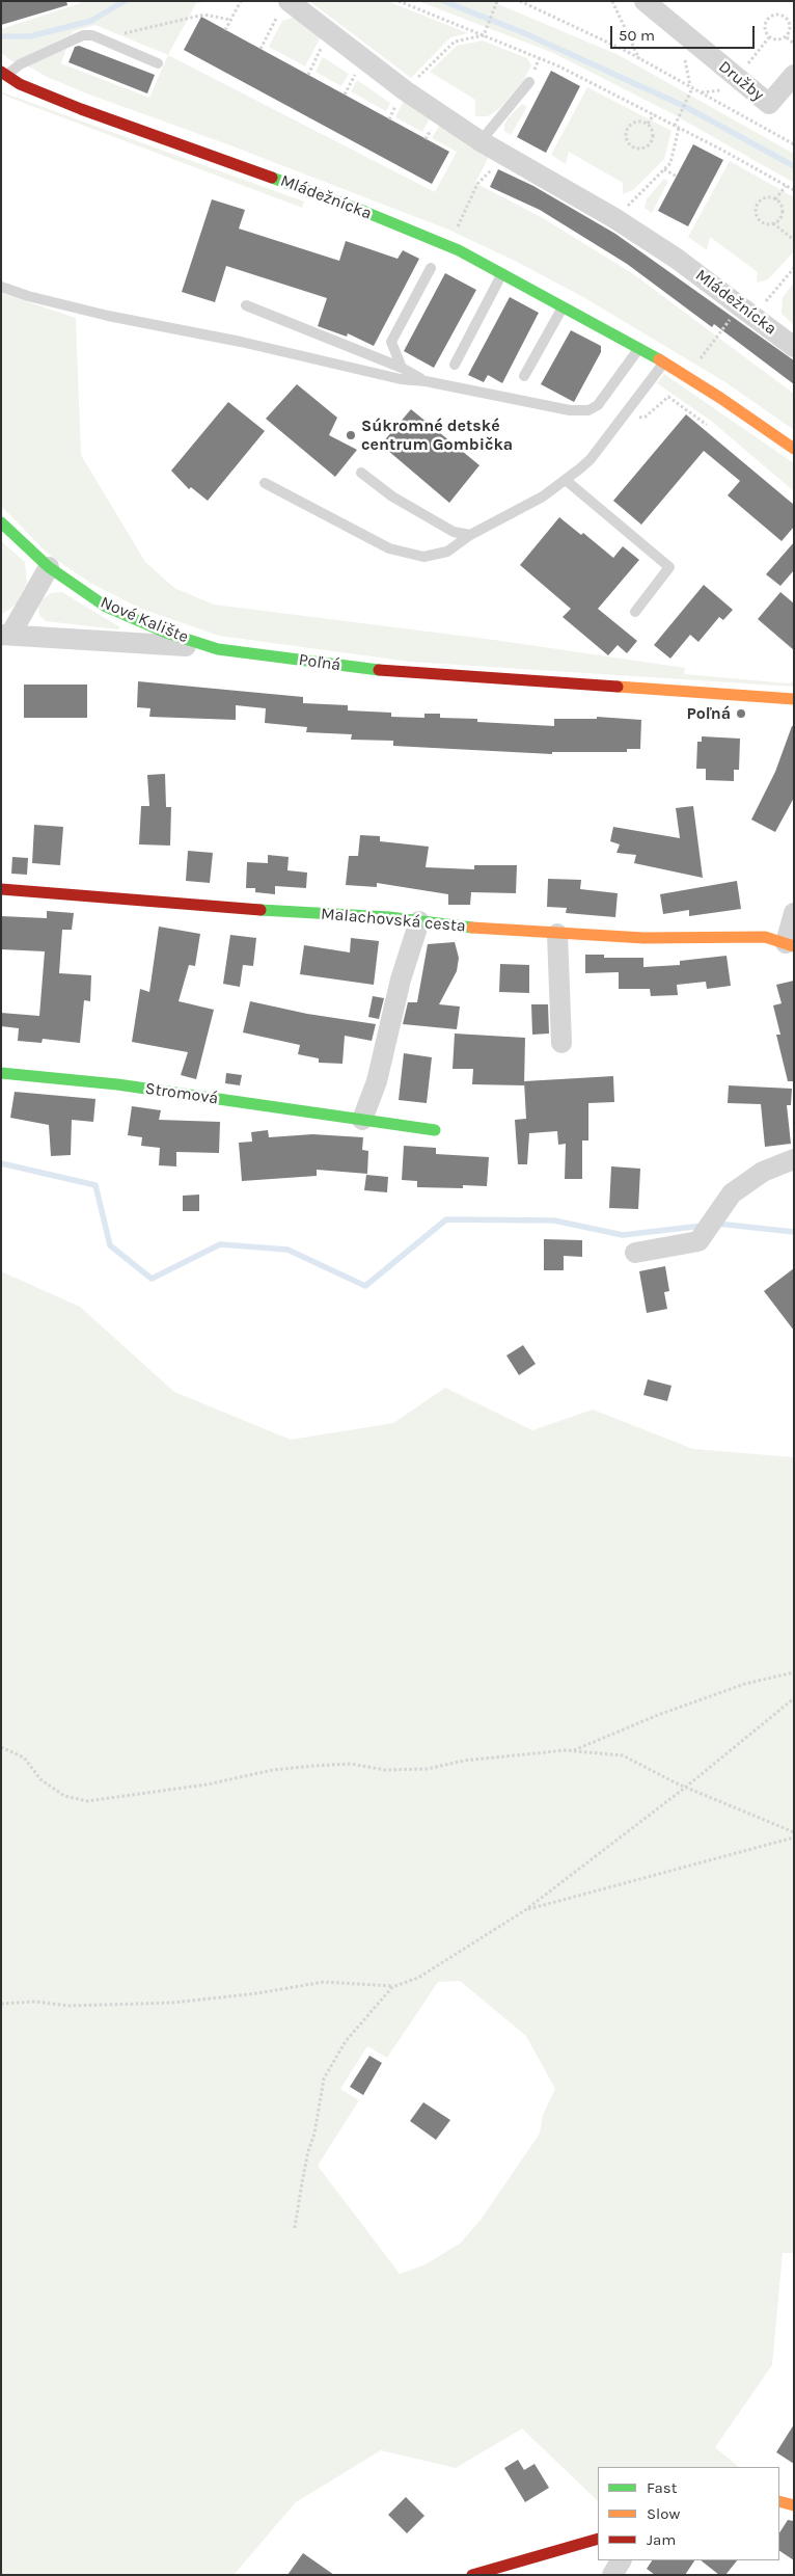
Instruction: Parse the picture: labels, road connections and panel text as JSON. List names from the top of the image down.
{
  "streets": {
    "street": [
      "Družby",
      "Mládežnícka",
      "Nové Kalište",
      "Poľná",
      "Malachovská cesta",
      "Stromová"
    ]
  },
  "crossings": [
    ["Nové Kalište", "Poľná"]
  ],
  "places": ["Súkromné detské centrum Gombička", "Poľná"],
  "legend": ["Fast", "Slow", "Jam"],
  "scale_bar": "50 m"
}
